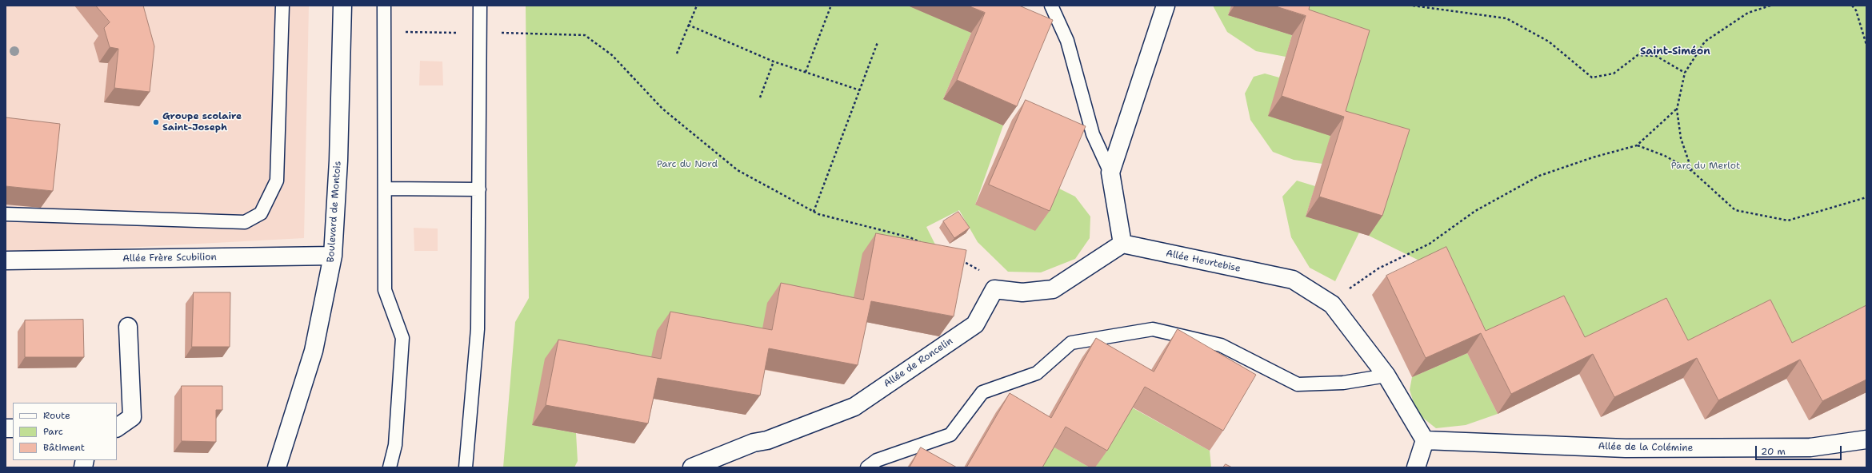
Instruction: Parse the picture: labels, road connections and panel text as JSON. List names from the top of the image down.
{
  "streets": {
    "street": [
      "Boulevard de Montois",
      "Allée Frère Scubilion",
      "Allée Heurtebise",
      "Allée de Roncelin",
      "Allée de la Colémine"
    ]
  },
  "crossings": [
    ["Boulevard de Montois", "Allée Frère Scubilion"],
    ["Allée Heurtebise", "Allée de la Colémine"]
  ],
  "districts": ["Saint-Siméon"],
  "parks": ["Parc du Nord", "Parc du Merlot"],
  "places": ["Groupe scolaire Saint-Joseph"],
  "legend": ["Route", "Parc", "Bâtiment"],
  "scale_bar": "20 m"
}
